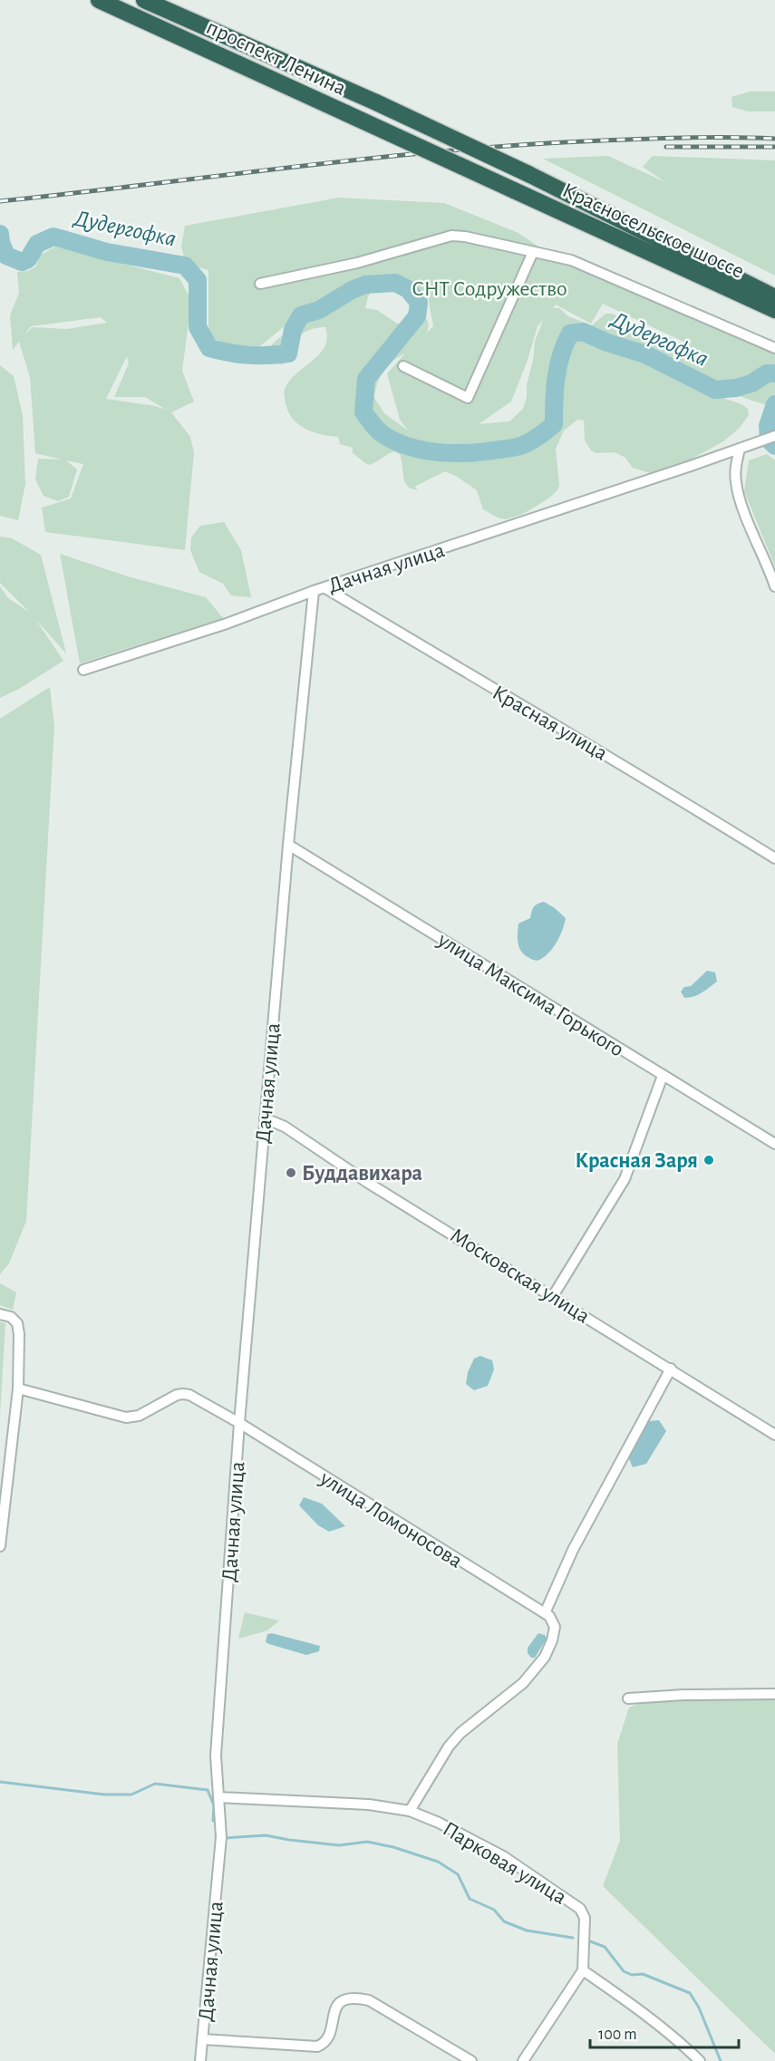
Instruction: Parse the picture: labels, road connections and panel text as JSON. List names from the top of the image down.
{
  "streets": {
    "highway": ["проспект Ленина", "Красносельское шоссе"],
    "street": [
      "Дачная улица",
      "Красная улица",
      "улица Максима Горького",
      "Московская улица",
      "улица Ломоносова",
      "Парковая улица"
    ]
  },
  "crossings": [
    ["проспект Ленина", "Красносельское шоссе"],
    ["Дачная улица", "Красная улица"],
    ["Дачная улица", "улица Максима Горького"],
    ["Дачная улица", "Московская улица"],
    ["Дачная улица", "улица Ломоносова"],
    ["Дачная улица", "Парковая улица"]
  ],
  "water": ["Дудергофка"],
  "parks": ["СНТ Содружество"],
  "places": ["Красная Заря", "Буддавихара"],
  "scale_bar": "100 m"
}
